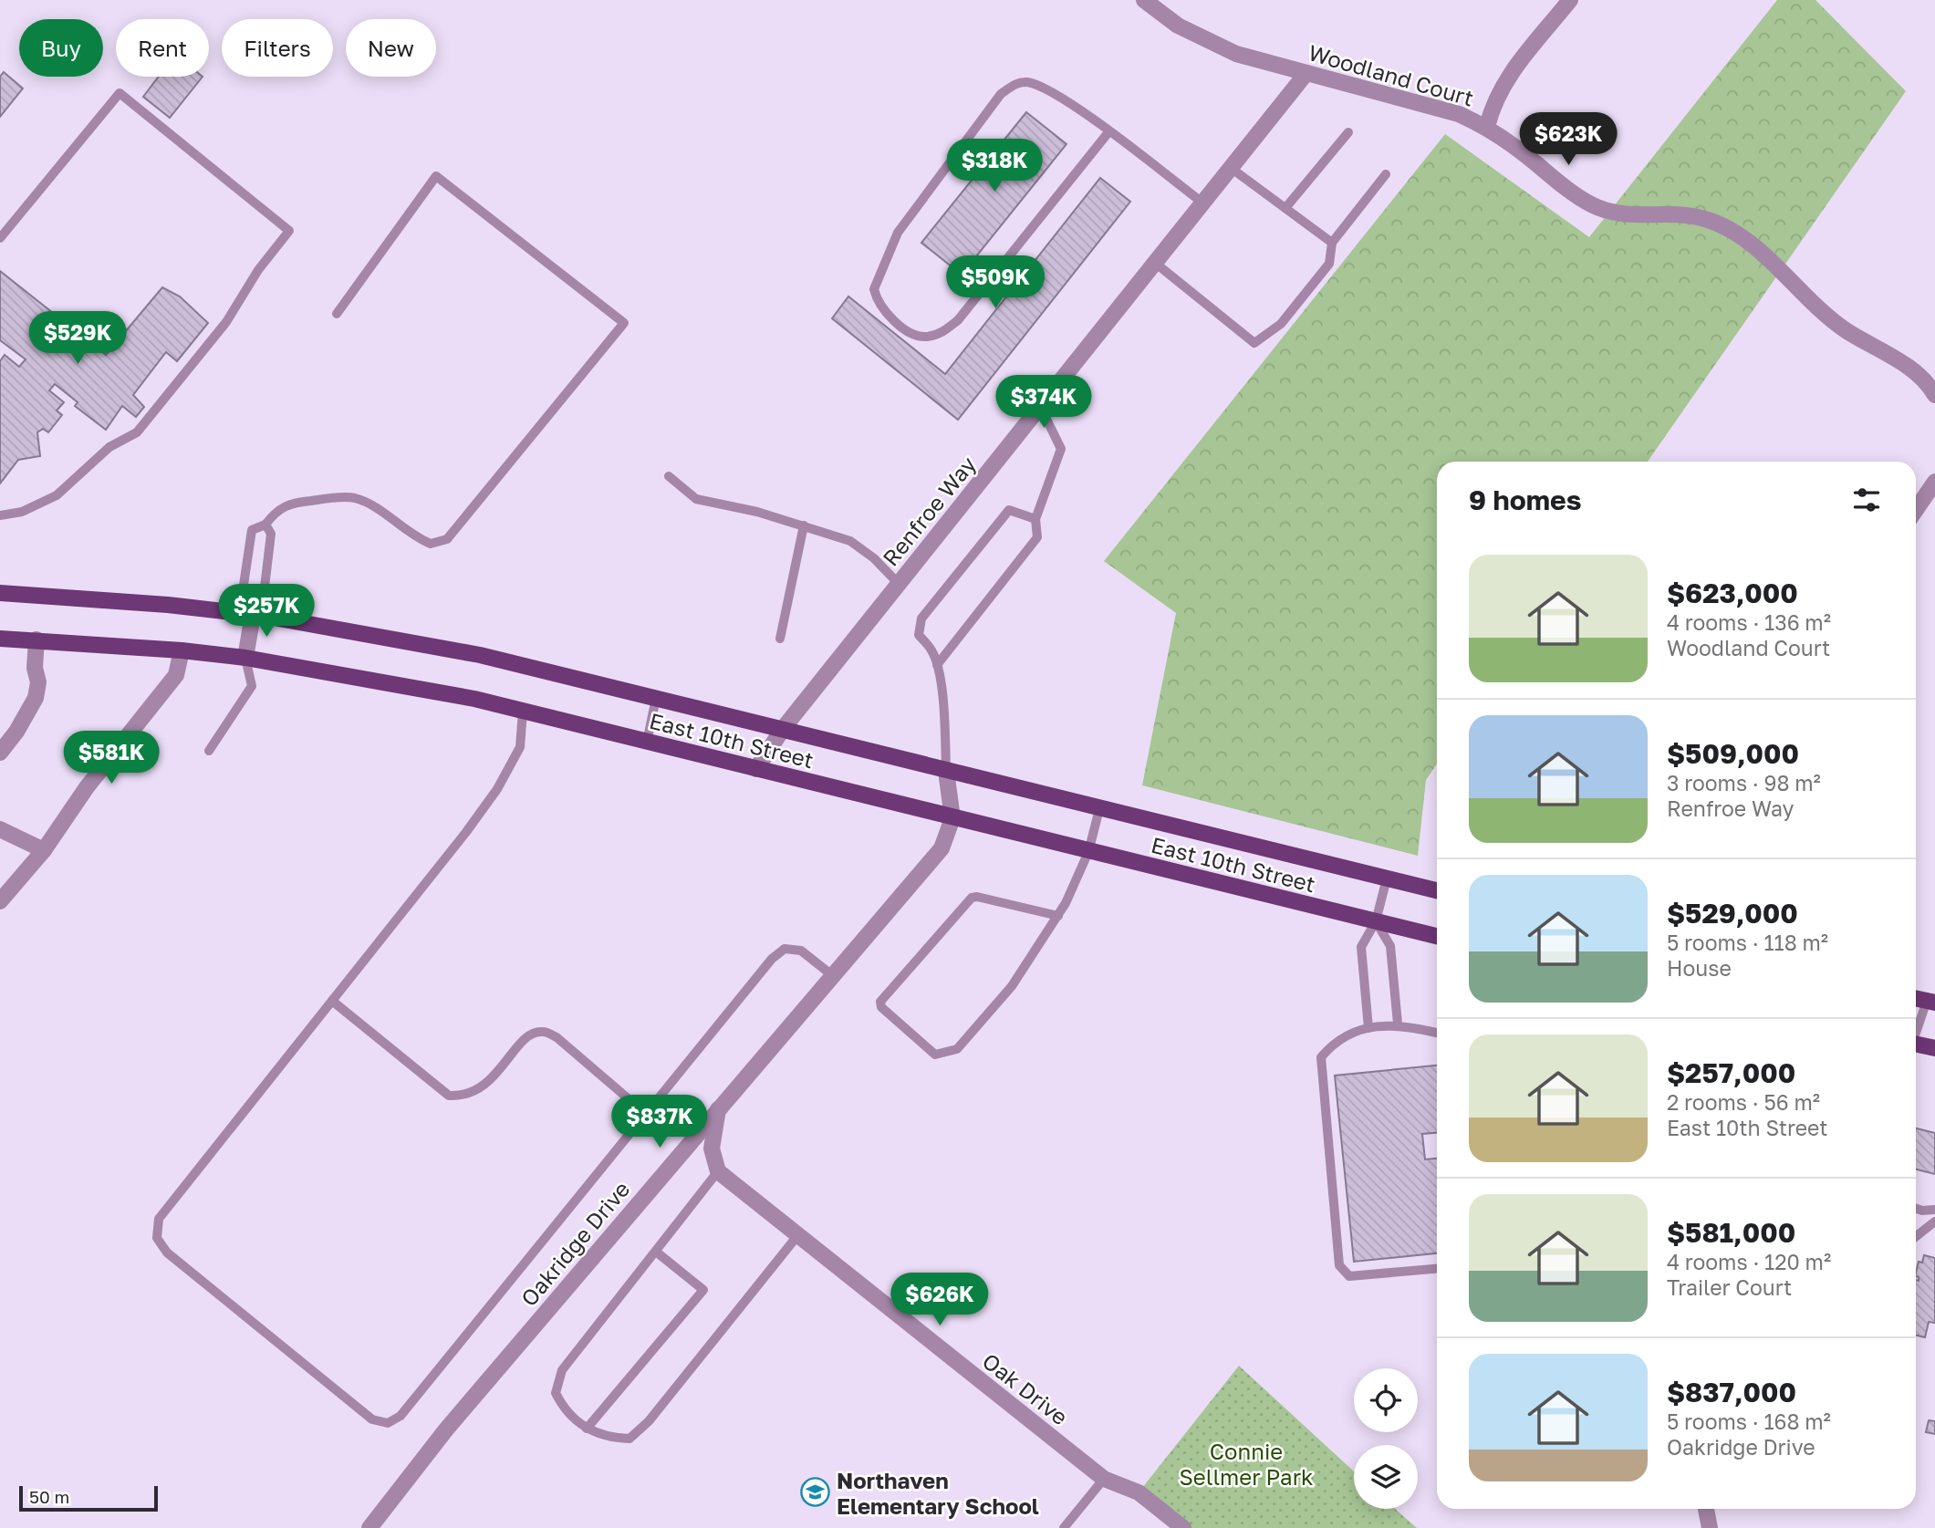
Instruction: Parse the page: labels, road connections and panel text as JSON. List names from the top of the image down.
{
  "streets": {
    "main road": ["East 10th Street"],
    "street": [
      "Woodland Court",
      "Renfroe Way",
      "Oakridge Drive",
      "Oak Drive"
    ]
  },
  "crossings": [
    ["Woodland Court", "Renfroe Way"],
    ["Renfroe Way", "East 10th Street"],
    ["East 10th Street", "Oakridge Drive"]
  ],
  "parks": ["Connie Sellmer Park"],
  "places": {
    "school or university": ["Northaven Elementary School"]
  },
  "scale_bar": "50 m",
  "page": {
    "chip": [
      "Buy",
      "Rent",
      "Filters",
      "New"
    ],
    "price": [
      "$623K",
      "$318K",
      "$509K",
      "$529K",
      "$374K",
      "$257K",
      "$581K",
      "$837K",
      "$626K"
    ],
    "heading": "9 homes",
    "list": [
      {
        "name": "$623,000",
        "note": "4 rooms · 136 m² · Woodland Court"
      },
      {
        "name": "$509,000",
        "note": "3 rooms · 98 m² · Renfroe Way"
      },
      {
        "name": "$529,000",
        "note": "5 rooms · 118 m² · House"
      },
      {
        "name": "$257,000",
        "note": "2 rooms · 56 m² · East 10th Street"
      },
      {
        "name": "$581,000",
        "note": "4 rooms · 120 m² · Trailer Court"
      },
      {
        "name": "$837,000",
        "note": "5 rooms · 168 m² · Oakridge Drive"
      }
    ],
    "scale": "50 m"
  }
}
